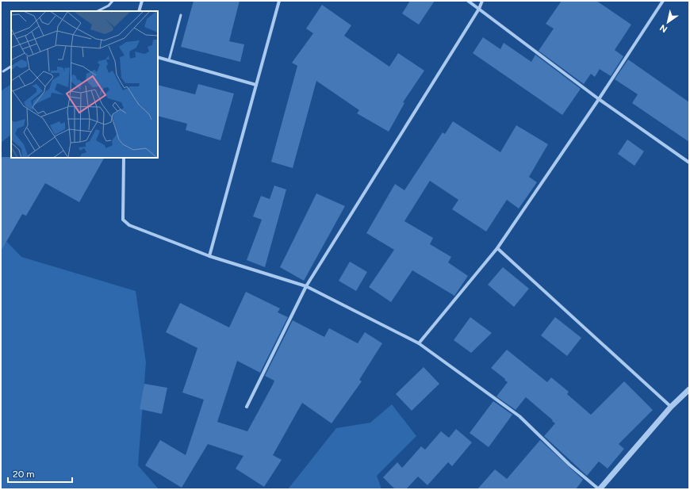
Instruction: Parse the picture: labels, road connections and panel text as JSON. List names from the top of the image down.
{
  "scale_bar": "20 m",
  "north": "bottom left"
}
